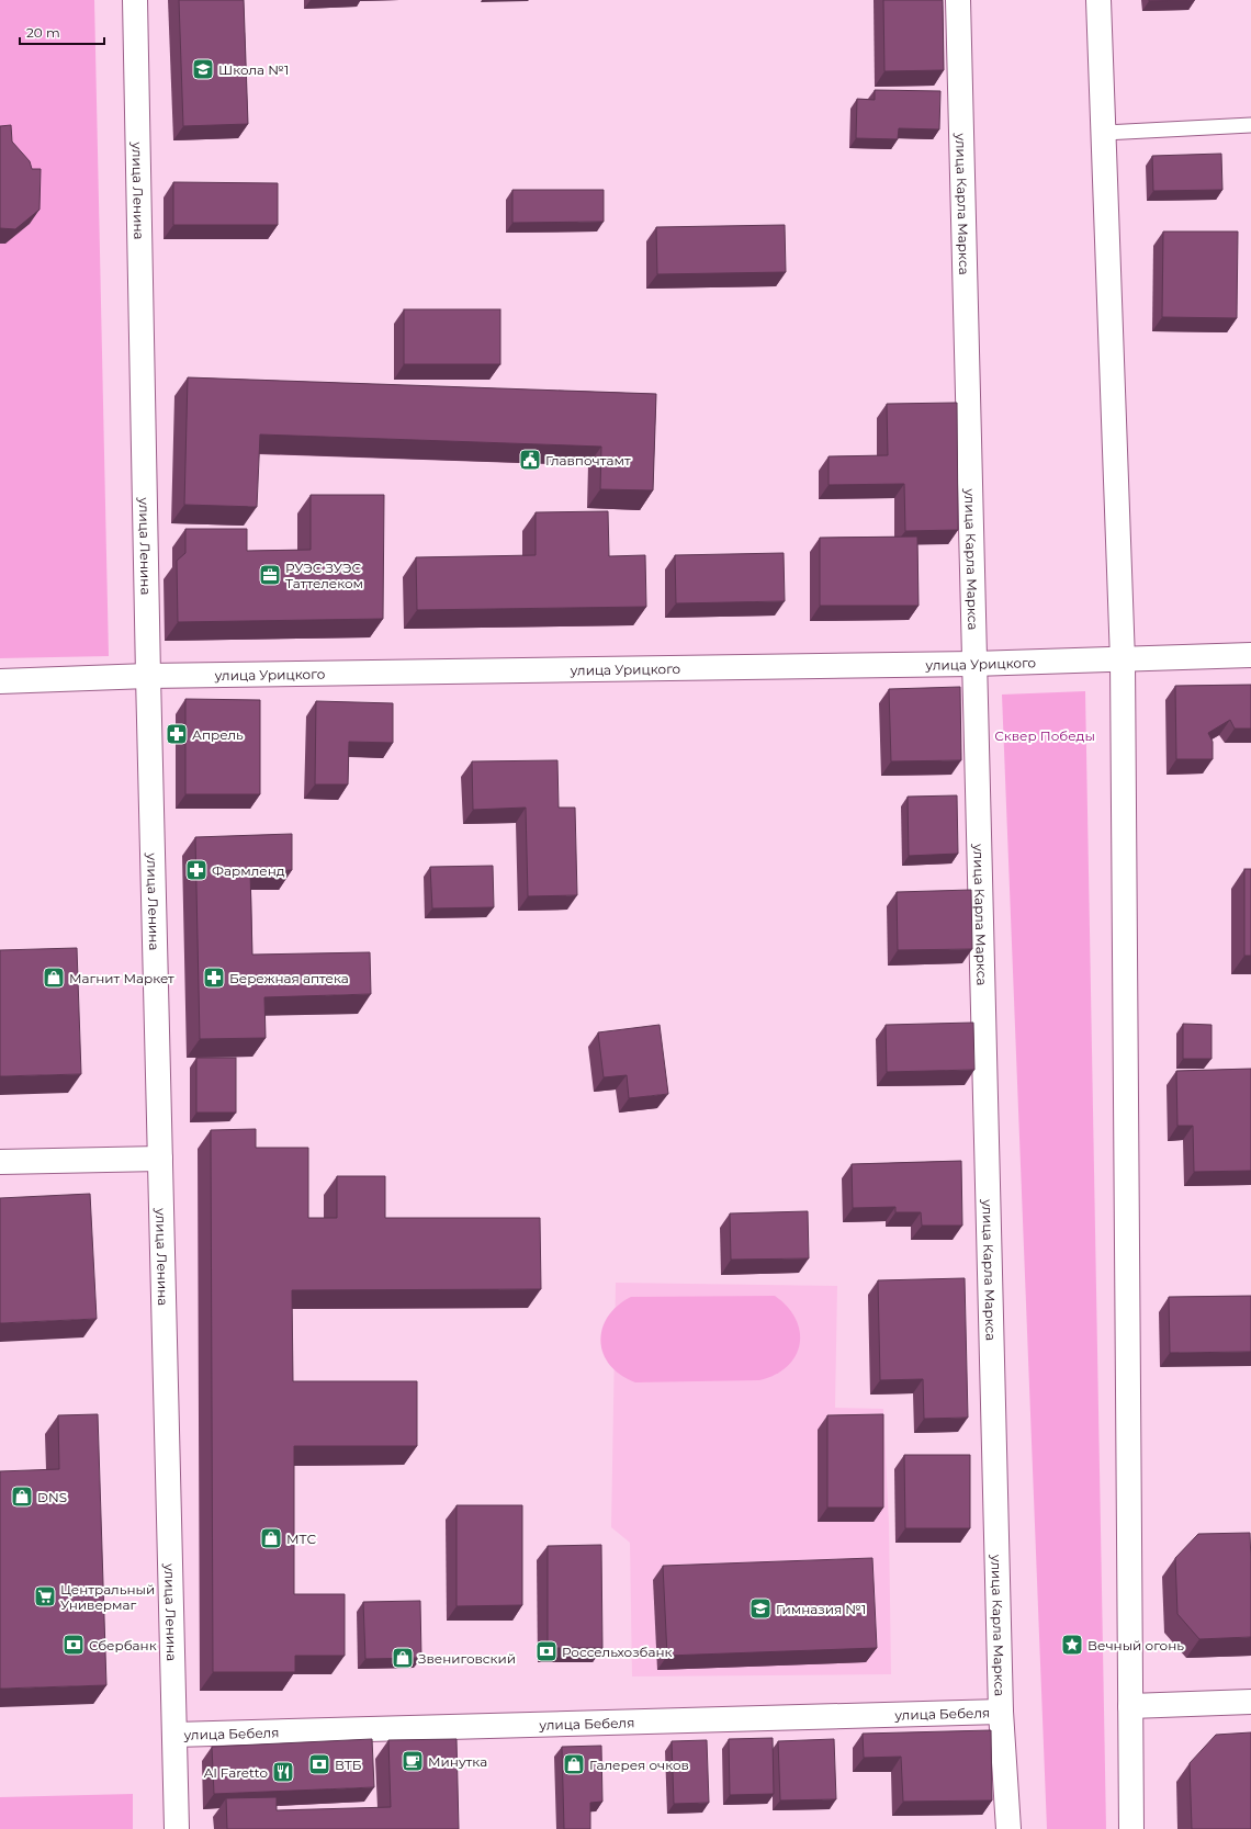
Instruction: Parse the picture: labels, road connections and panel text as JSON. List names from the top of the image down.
{
  "streets": {
    "street": [
      "улица Ленина",
      "улица Карла Маркса",
      "улица Урицкого",
      "улица Бебеля"
    ]
  },
  "crossings": [
    ["улица Ленина", "улица Урицкого"],
    ["улица Ленина", "улица Бебеля"],
    ["улица Карла Маркса", "улица Урицкого"],
    ["улица Карла Маркса", "улица Бебеля"]
  ],
  "parks": ["Сквер Победы"],
  "places": {
    "school or university": ["Школа №1", "Гимназия №1"],
    "public building": ["Главпочтамт"],
    "office": ["РУЭС ЗУЭС Таттелеком"],
    "pharmacy": ["Апрель", "Фармленд", "Бережная аптека"],
    "shop": [
      "Магнит Маркет",
      "DNS",
      "МТС",
      "Звениговский",
      "Галерея очков"
    ],
    "supermarket": ["Центральный Универмаг"],
    "bank": ["Сбербанк", "Россельхозбанк", "ВТБ"],
    "place": ["Вечный огонь"],
    "cafe": ["Минутка"],
    "restaurant": ["Al Faretto"]
  },
  "scale_bar": "20 m"
}
